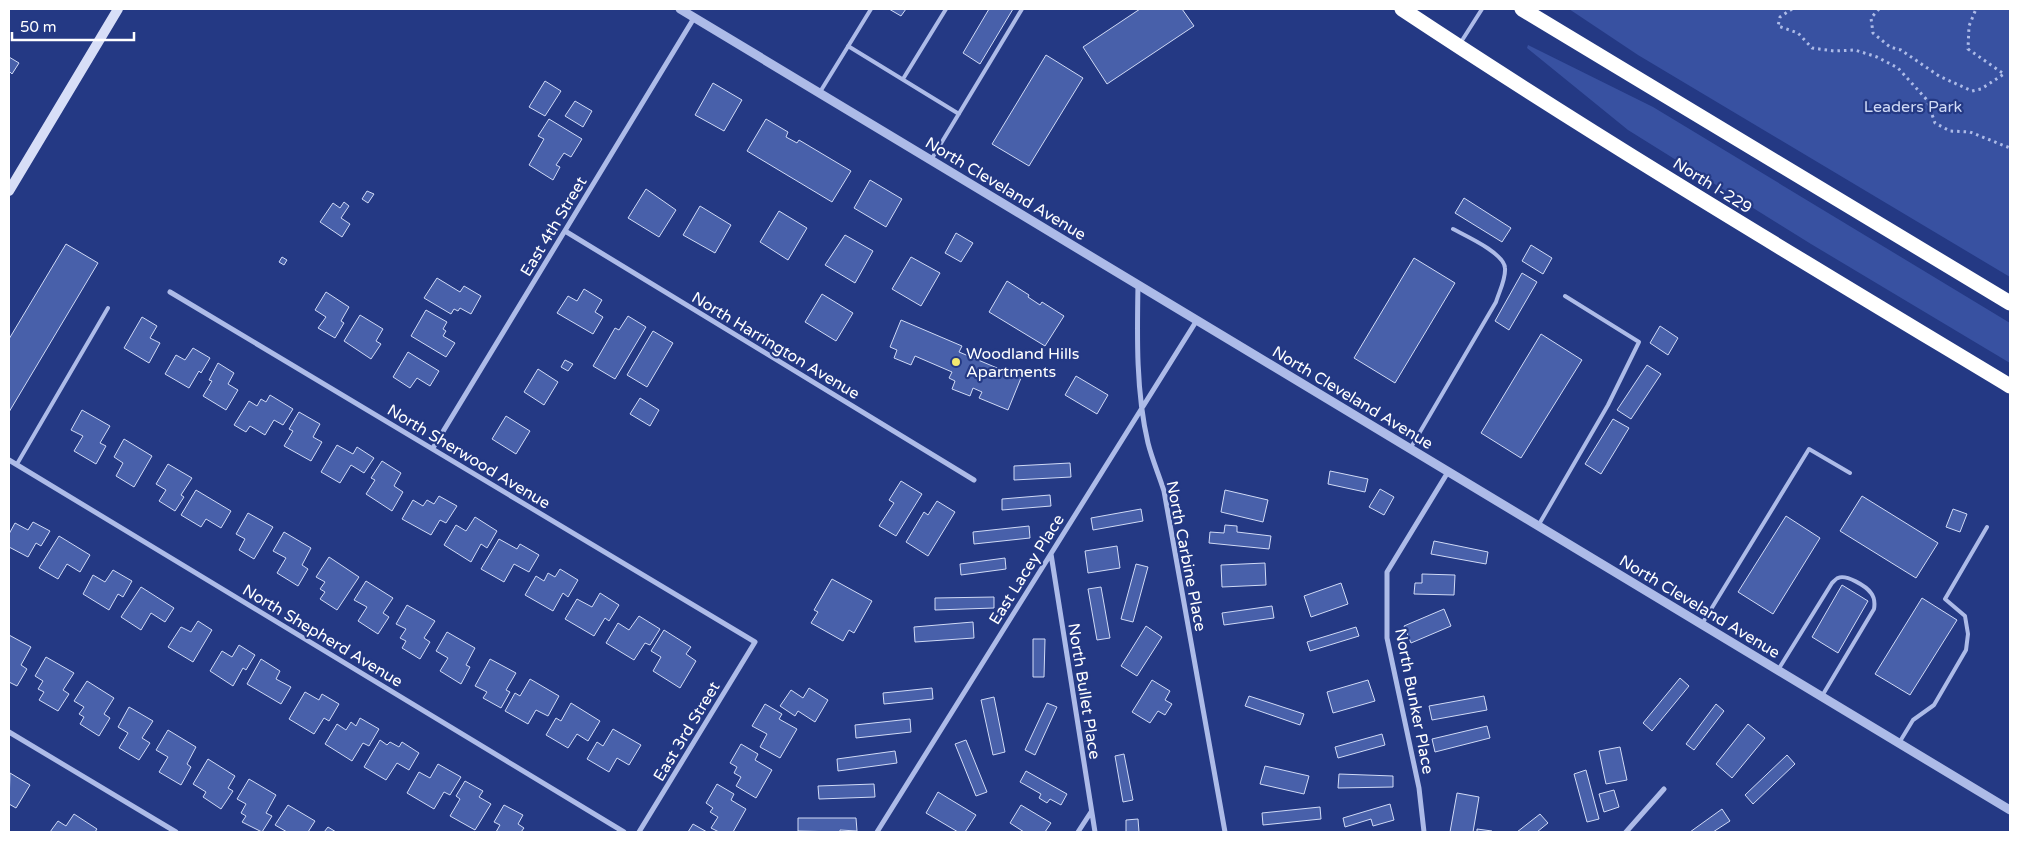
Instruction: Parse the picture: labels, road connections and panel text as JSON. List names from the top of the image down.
{
  "streets": {
    "highway": ["North I-229"],
    "street": [
      "North Cleveland Avenue",
      "East 4th Street",
      "North Harrington Avenue",
      "North Sherwood Avenue",
      "North Carbine Place",
      "East Lacey Place",
      "North Shepherd Avenue",
      "North Bullet Place",
      "North Bunker Place",
      "East 3rd Street"
    ]
  },
  "crossings": [
    ["North Cleveland Avenue", "East 4th Street"],
    ["North Cleveland Avenue", "North Carbine Place"],
    ["North Cleveland Avenue", "East Lacey Place"],
    ["North Cleveland Avenue", "North Bunker Place"],
    ["East 4th Street", "North Harrington Avenue"],
    ["East 4th Street", "North Sherwood Avenue"],
    ["North Sherwood Avenue", "East 3rd Street"],
    ["North Carbine Place", "East Lacey Place"],
    ["East Lacey Place", "North Bullet Place"]
  ],
  "parks": ["Leaders Park"],
  "places": ["Woodland Hills Apartments"],
  "scale_bar": "50 m"
}
